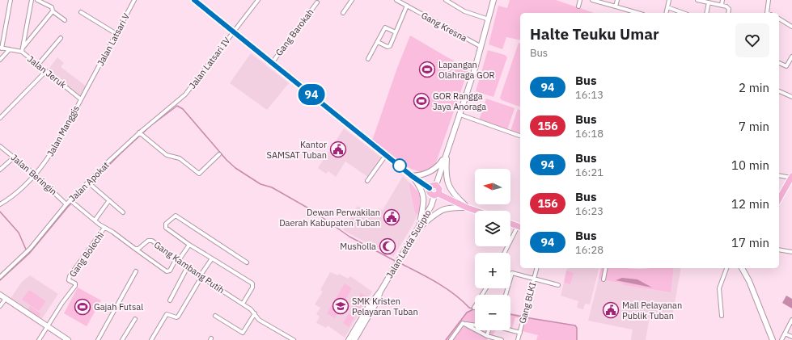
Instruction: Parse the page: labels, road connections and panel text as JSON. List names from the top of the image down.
{
  "streets": {
    "main road": ["Jalan Letda Sucipto"],
    "street": [
      "Gang Kresna",
      "Gang Barokah",
      "Jalan Latsari V",
      "Jalan Latsari IV",
      "Jalan Jeruk",
      "Jalan Manggis",
      "Jalan Beringin",
      "Jalan Apokat",
      "Gang Bolechi",
      "Gang Kambang Putih",
      "Gang BLKI"
    ]
  },
  "crossings": [
    ["Jalan Latsari V", "Jalan Manggis"],
    ["Jalan Latsari IV", "Jalan Apokat"],
    ["Jalan Jeruk", "Jalan Manggis"],
    ["Jalan Manggis", "Jalan Beringin"],
    ["Jalan Beringin", "Jalan Apokat"]
  ],
  "places": {
    "sports": ["Lapangan Olahraga GOR", "GOR Rangga Jaya Anoraga", "Gajah Futsal"],
    "public building": ["Kantor SAMSAT Tuban", "Dewan Perwakilan Daerah Kabupaten Tuban", "Mall Pelayanan Publik Tuban"],
    "mosque": ["Musholla"],
    "school or university": ["SMK Kristen Pelayaran Tuban"]
  },
  "lines": ["bus line 94"],
  "north": "left",
  "page": {
    "on_map": "94",
    "heading": ["Halte Teuku Umar", "Bus"],
    "list": [
      {
        "mark": "94",
        "name": "Bus",
        "note": "16:13",
        "value": "2 min"
      },
      {
        "mark": "156",
        "name": "Bus",
        "note": "16:18",
        "value": "7 min"
      },
      {
        "mark": "94",
        "name": "Bus",
        "note": "16:21",
        "value": "10 min"
      },
      {
        "mark": "156",
        "name": "Bus",
        "note": "16:23",
        "value": "12 min"
      },
      {
        "mark": "94",
        "name": "Bus",
        "note": "16:28",
        "value": "17 min"
      }
    ],
    "map_buttons": ["+", "−"]
  }
}
